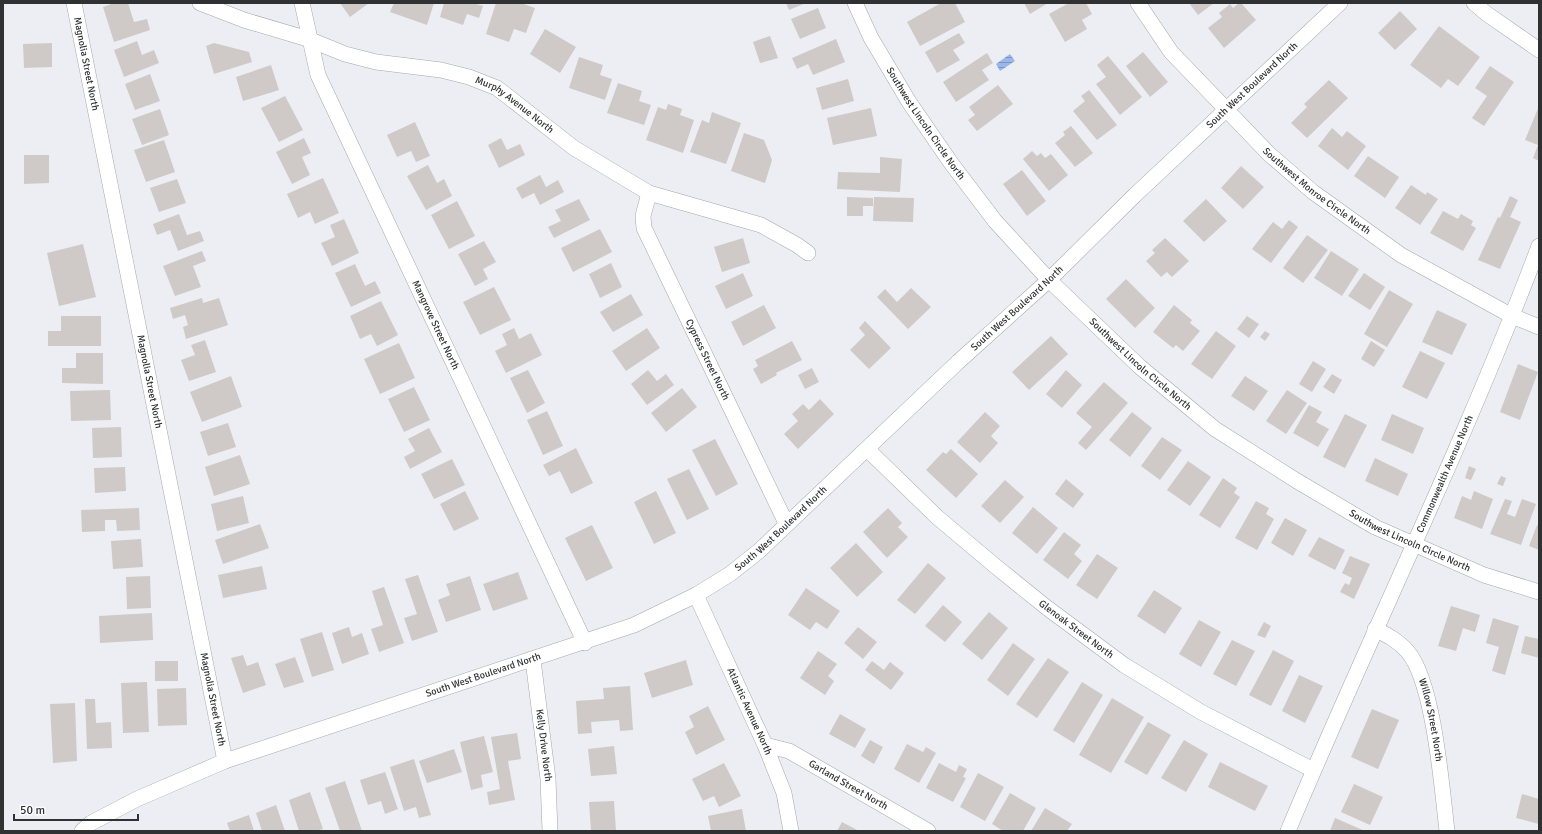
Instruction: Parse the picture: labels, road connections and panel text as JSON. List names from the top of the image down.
{
  "streets": {
    "street": [
      "Magnolia Street North",
      "South West Boulevard North",
      "Murphy Avenue North",
      "Southwest Lincoln Circle North",
      "Southwest Monroe Circle North",
      "Mangrove Street North",
      "Cypress Street North",
      "Commonwealth Avenue North",
      "Glenoak Street North",
      "Atlantic Avenue North",
      "Willow Street North",
      "Kelly Drive North",
      "Garland Street North"
    ]
  },
  "crossings": [
    ["Magnolia Street North", "South West Boulevard North"],
    ["South West Boulevard North", "Southwest Lincoln Circle North"],
    ["South West Boulevard North", "Southwest Monroe Circle North"],
    ["South West Boulevard North", "Mangrove Street North"],
    ["South West Boulevard North", "Cypress Street North"],
    ["South West Boulevard North", "Glenoak Street North"],
    ["South West Boulevard North", "Atlantic Avenue North"],
    ["South West Boulevard North", "Kelly Drive North"],
    ["Murphy Avenue North", "Mangrove Street North"],
    ["Murphy Avenue North", "Cypress Street North"],
    ["Southwest Lincoln Circle North", "Commonwealth Avenue North"],
    ["Southwest Monroe Circle North", "Commonwealth Avenue North"],
    ["Commonwealth Avenue North", "Glenoak Street North"],
    ["Commonwealth Avenue North", "Willow Street North"],
    ["Atlantic Avenue North", "Garland Street North"]
  ],
  "scale_bar": "50 m"
}
